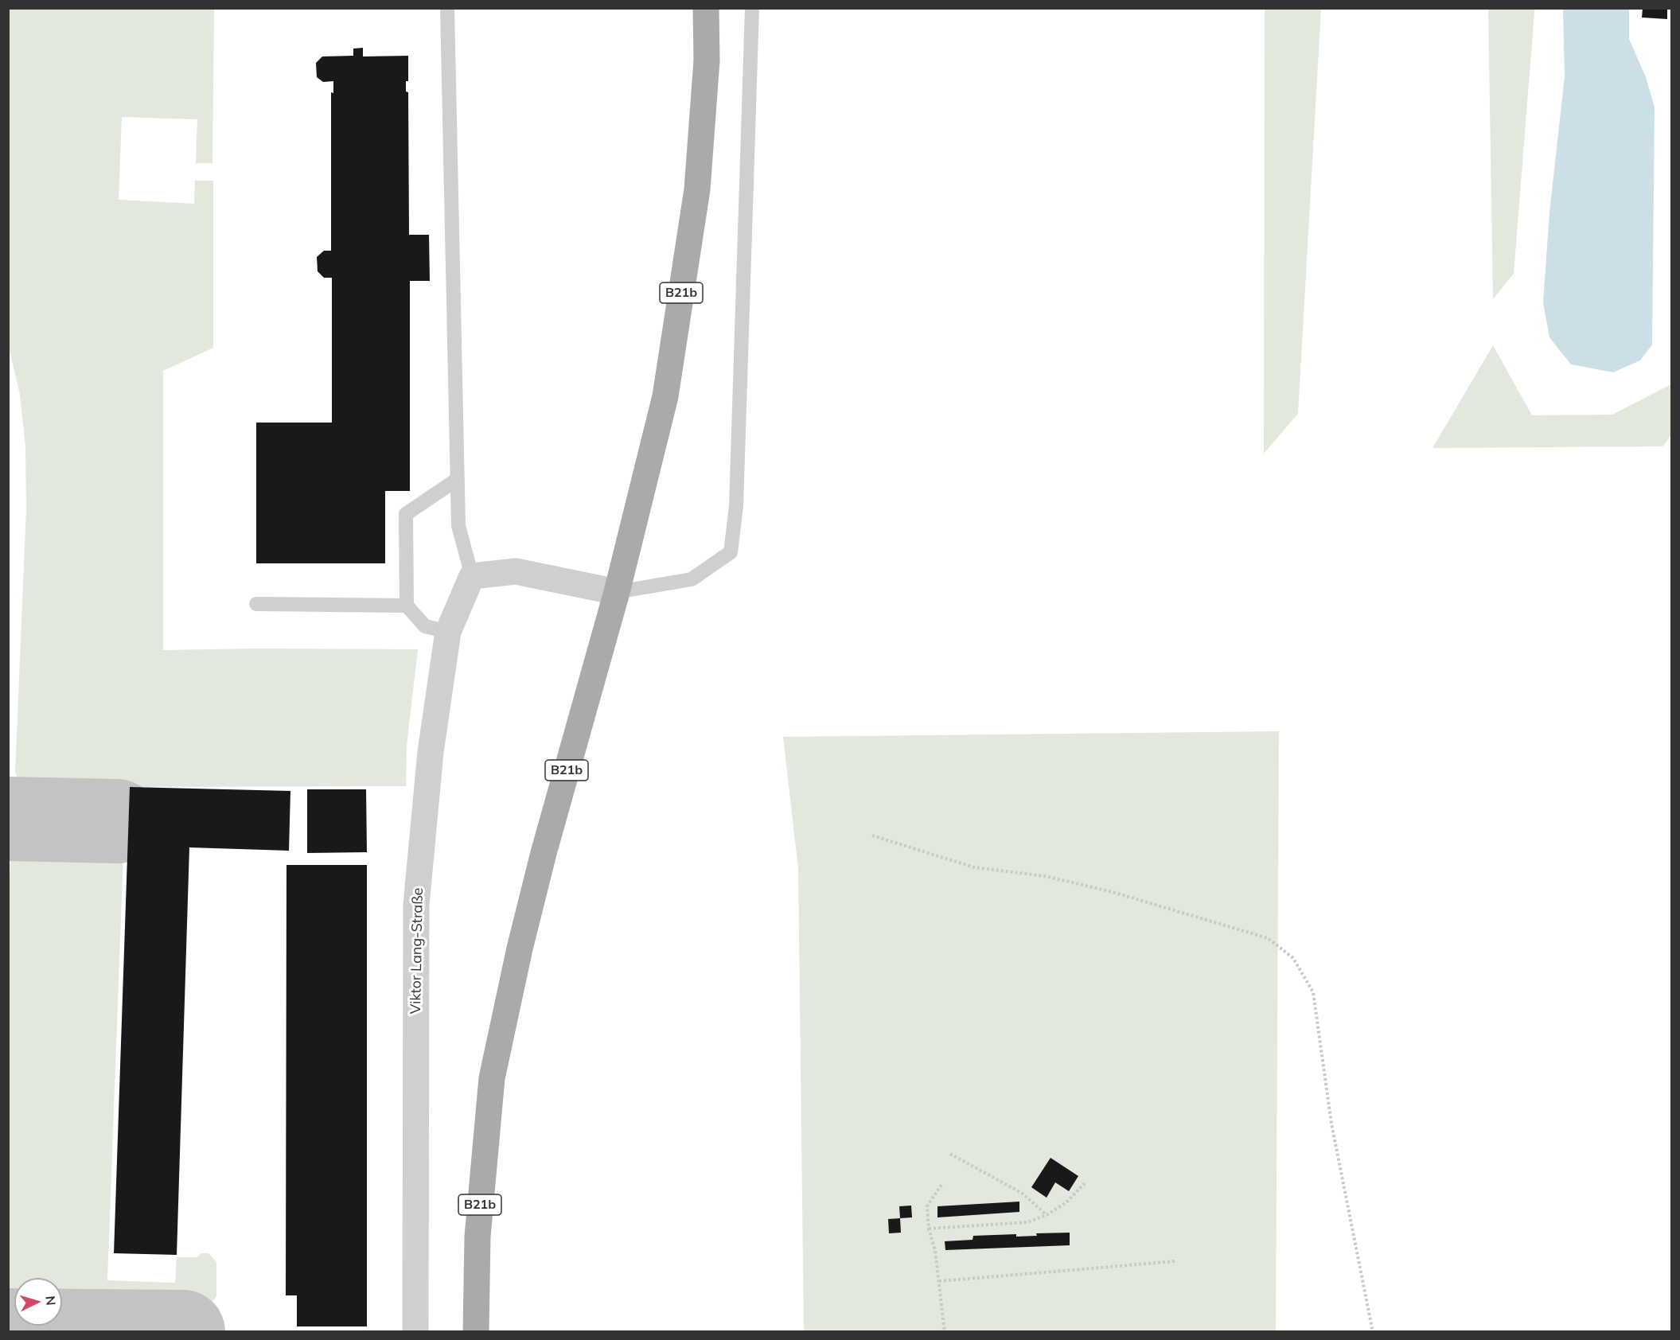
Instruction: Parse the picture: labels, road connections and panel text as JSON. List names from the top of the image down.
{
  "streets": {
    "main road": ["B21b"],
    "street": ["Viktor Lang-Straße"]
  },
  "north": "right"
}
